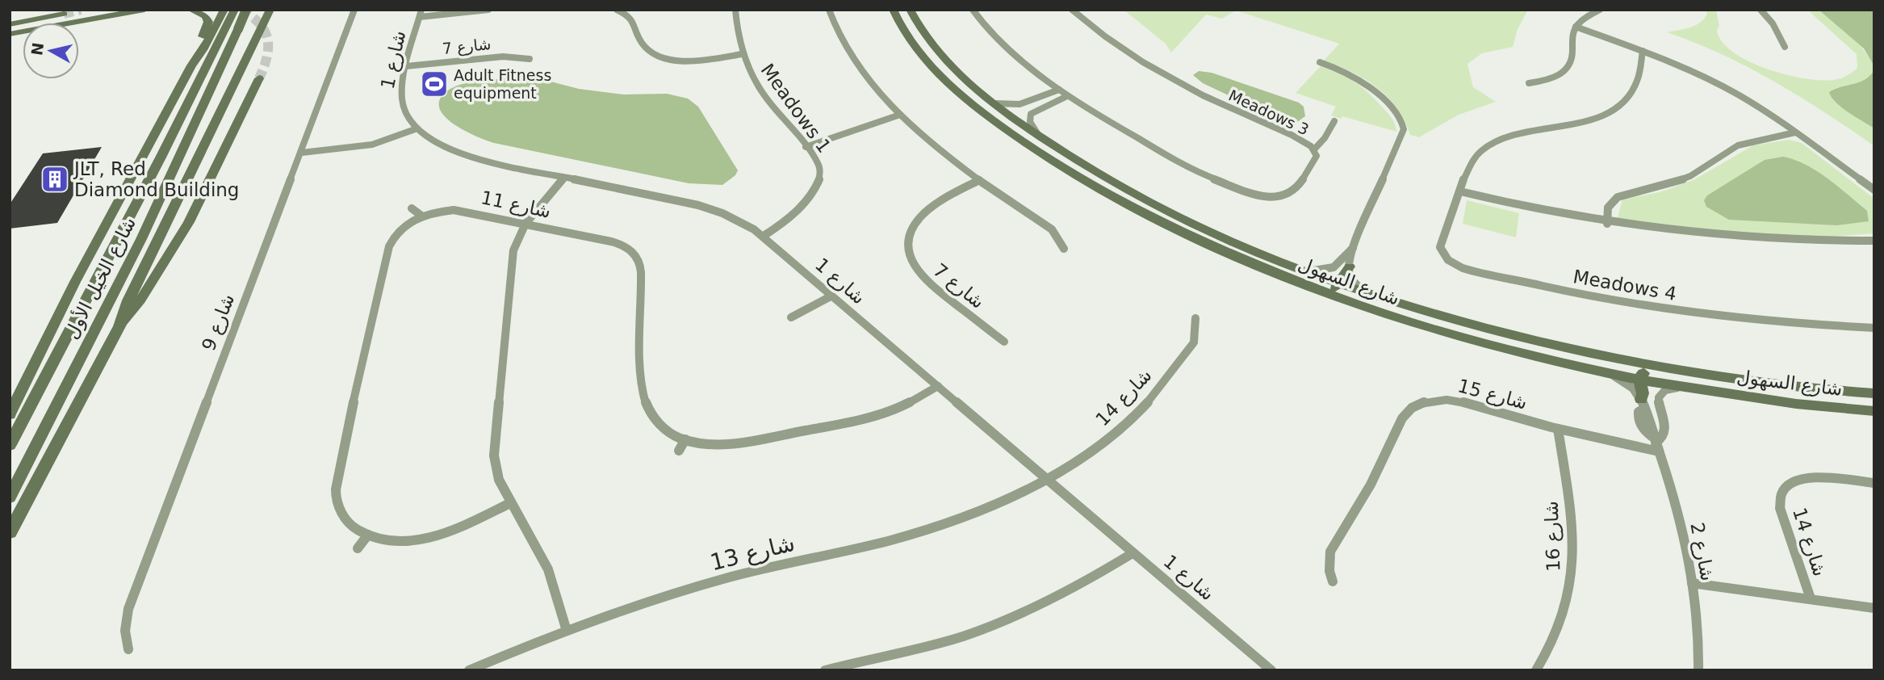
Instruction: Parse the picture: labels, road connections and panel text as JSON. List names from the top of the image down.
{
  "streets": {
    "main road": ["شارع الخيل الأول", "شارع السهول"],
    "street": [
      "شارع 7",
      "شارع 1",
      "Meadows 1",
      "Meadows 3",
      "شارع 11",
      "Meadows 4",
      "شارع 9",
      "شارع 15",
      "شارع 14",
      "شارع 16",
      "شارع 2",
      "شارع 13"
    ]
  },
  "crossings": [
    ["شارع 7", "شارع 1"],
    ["شارع 1", "Meadows 1"],
    ["شارع 1", "شارع 11"],
    ["شارع 1", "شارع 14"],
    ["شارع 1", "شارع 13"],
    ["شارع 15", "شارع 16"],
    ["شارع 15", "شارع 2"],
    ["شارع 14", "شارع 13"]
  ],
  "places": {
    "sports": ["Adult Fitness equipment"],
    "building": ["JLT, Red Diamond Building"]
  },
  "north": "left"
}
